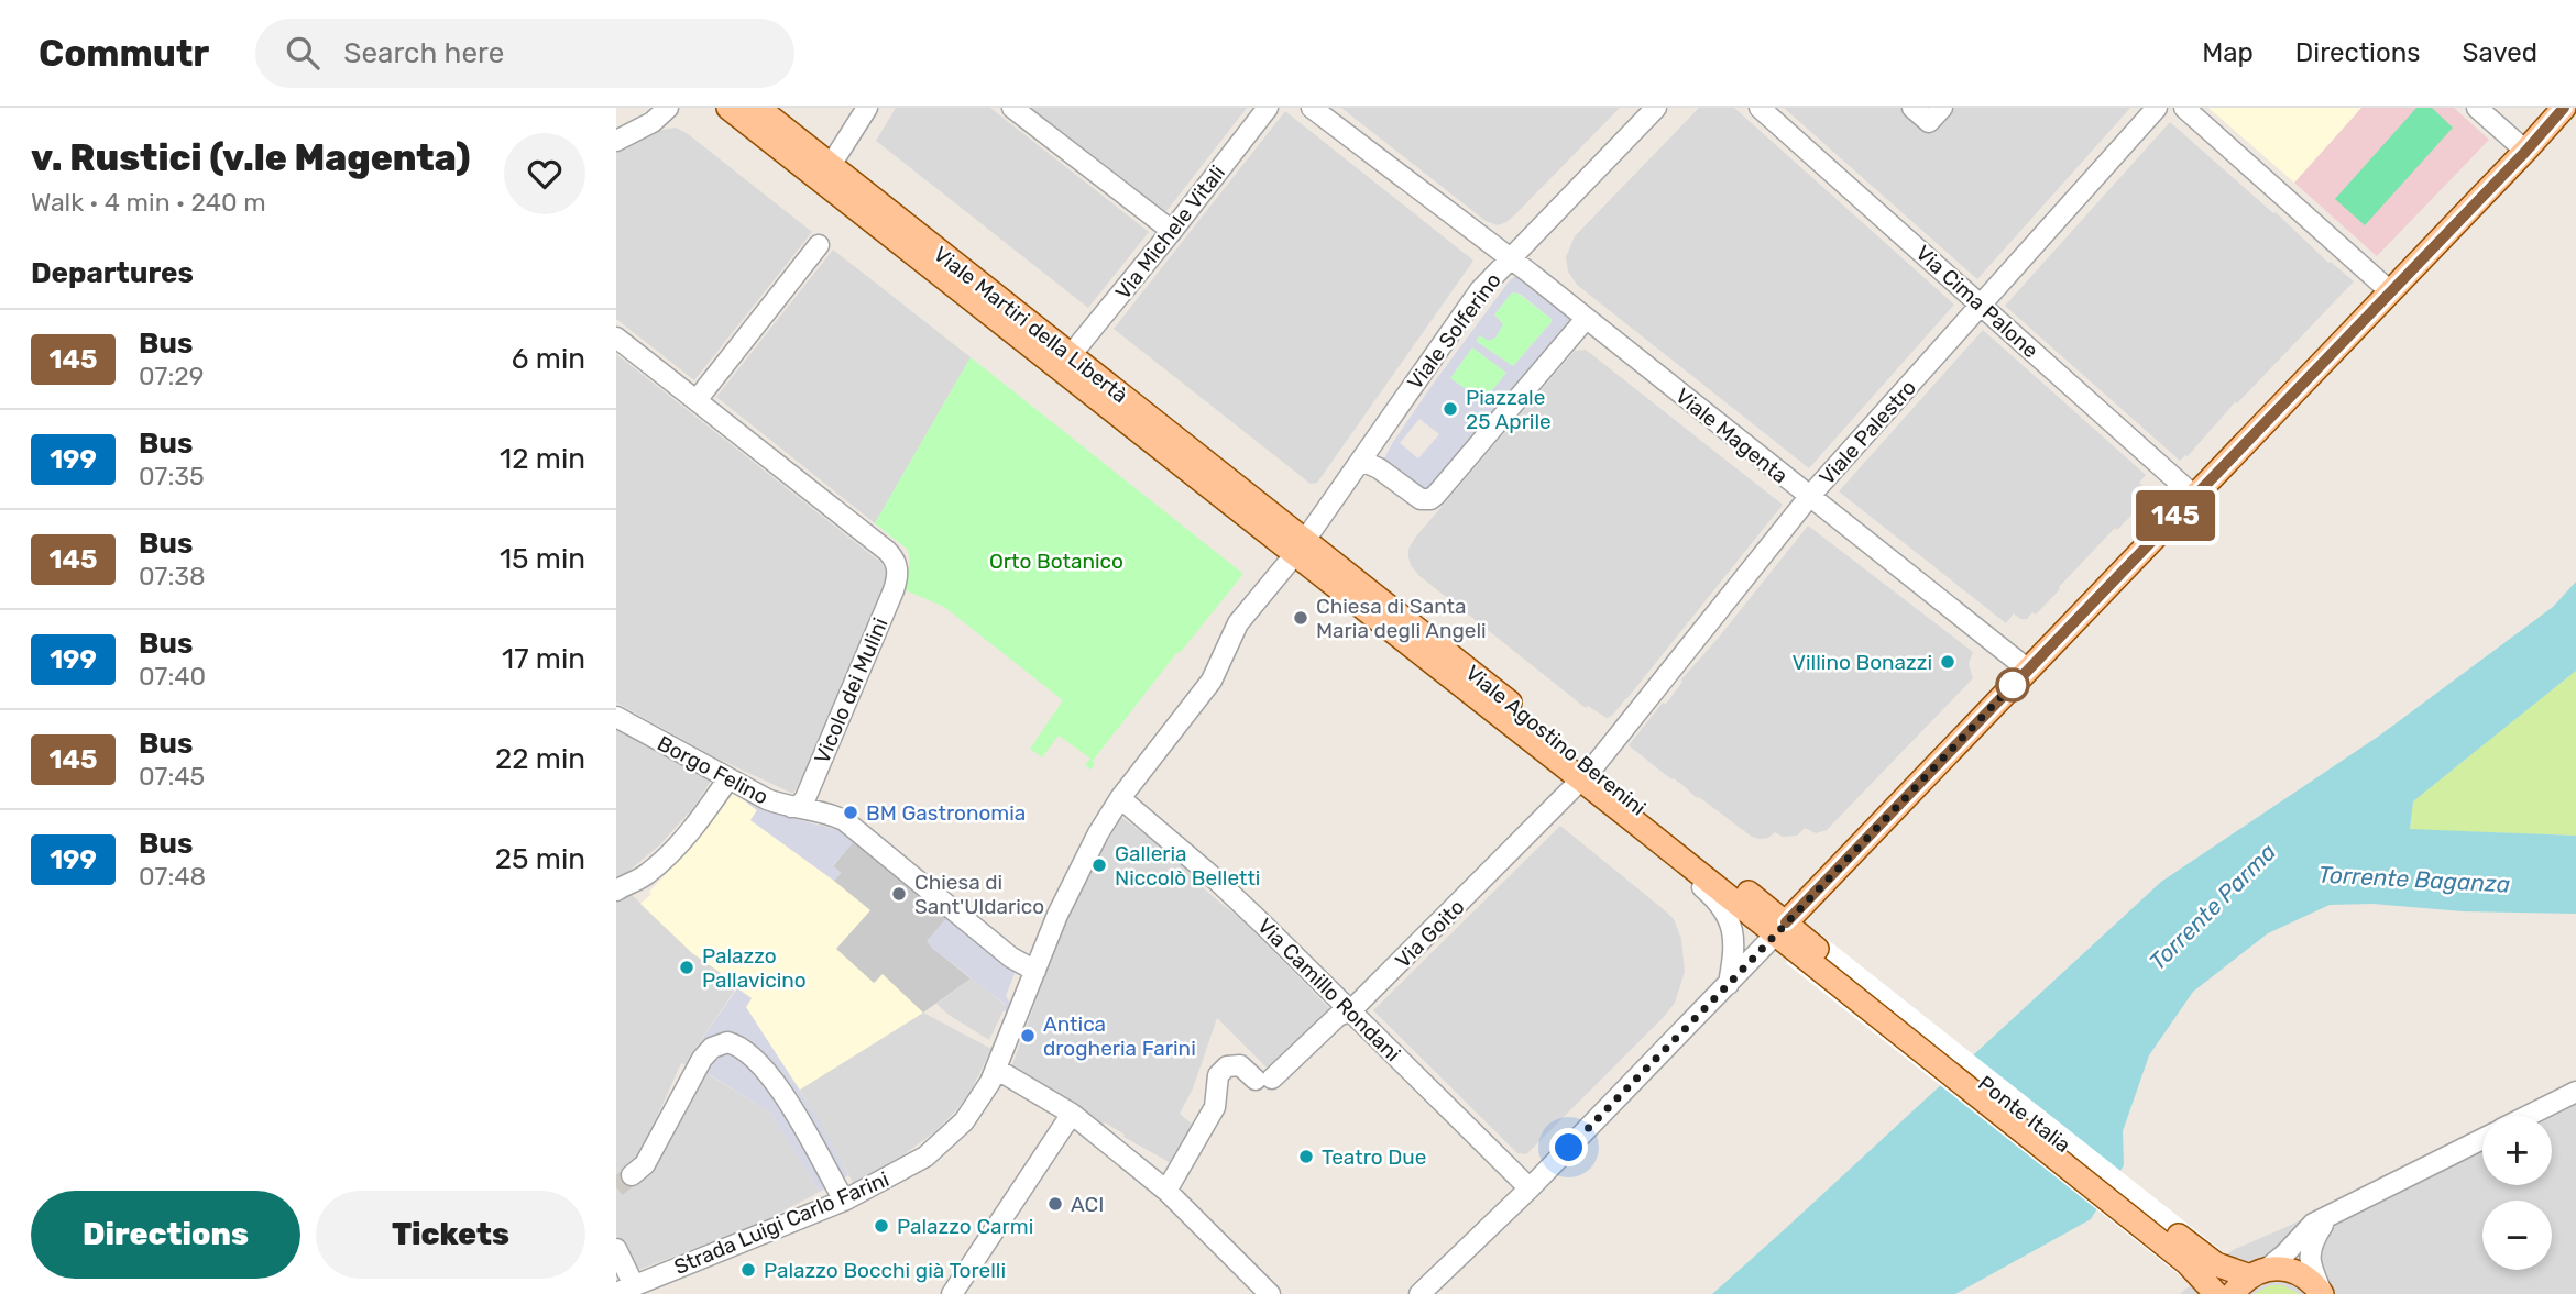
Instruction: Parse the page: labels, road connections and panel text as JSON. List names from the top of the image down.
{
  "streets": {
    "main road": ["Viale Martiri della Libertà", "Viale Agostino Berenini", "Ponte Italia"],
    "street": [
      "Via Michele Vitali",
      "Via Cima Palone",
      "Viale Solferino",
      "Viale Palestro",
      "Viale Magenta",
      "Vicolo dei Mulini",
      "Borgo Felino",
      "Via Goito",
      "Via Camillo Rondani",
      "Strada Luigi Carlo Farini"
    ]
  },
  "crossings": [
    ["Via Michele Vitali", "Viale Martiri della Libertà"],
    ["Via Cima Palone", "Viale Palestro"],
    ["Viale Martiri della Libertà", "Viale Solferino"],
    ["Viale Martiri della Libertà", "Viale Agostino Berenini"],
    ["Viale Martiri della Libertà", "Strada Luigi Carlo Farini"],
    ["Viale Solferino", "Viale Magenta"],
    ["Viale Solferino", "Viale Agostino Berenini"],
    ["Viale Solferino", "Strada Luigi Carlo Farini"],
    ["Viale Palestro", "Viale Magenta"],
    ["Viale Palestro", "Viale Agostino Berenini"],
    ["Viale Palestro", "Via Goito"],
    ["Vicolo dei Mulini", "Borgo Felino"],
    ["Viale Agostino Berenini", "Via Goito"],
    ["Viale Agostino Berenini", "Ponte Italia"],
    ["Viale Agostino Berenini", "Strada Luigi Carlo Farini"],
    ["Borgo Felino", "Strada Luigi Carlo Farini"],
    ["Via Goito", "Via Camillo Rondani"],
    ["Via Camillo Rondani", "Strada Luigi Carlo Farini"]
  ],
  "water": ["Torrente Baganza", "Torrente Parma"],
  "parks": ["Orto Botanico"],
  "places": [
    "Piazzale 25 Aprile",
    "Chiesa di Santa Maria degli Angeli",
    "Villino Bonazzi",
    "BM Gastronomia",
    "Galleria Niccolò Belletti",
    "Chiesa di Sant'Uldarico",
    "Palazzo Pallavicino",
    "Antica drogheria Farini",
    "Teatro Due",
    "ACI",
    "Palazzo Carmi",
    "Palazzo Bocchi già Torelli"
  ],
  "lines": ["bus line 145"],
  "page": {
    "header": "Commutr",
    "search": "Search here",
    "nav": ["Map", "Directions", "Saved"],
    "heading": [
      ["v. Rustici (v.le Magenta)", "Walk · 4 min · 240 m"],
      "Departures"
    ],
    "on_map": "145",
    "list": [
      {
        "mark": "145",
        "name": "Bus",
        "note": "07:29",
        "value": "6 min"
      },
      {
        "mark": "199",
        "name": "Bus",
        "note": "07:35",
        "value": "12 min"
      },
      {
        "mark": "145",
        "name": "Bus",
        "note": "07:38",
        "value": "15 min"
      },
      {
        "mark": "199",
        "name": "Bus",
        "note": "07:40",
        "value": "17 min"
      },
      {
        "mark": "145",
        "name": "Bus",
        "note": "07:45",
        "value": "22 min"
      },
      {
        "mark": "199",
        "name": "Bus",
        "note": "07:48",
        "value": "25 min"
      }
    ],
    "map_buttons": ["+", "−"],
    "buttons": ["Directions", "Tickets"]
  }
}
